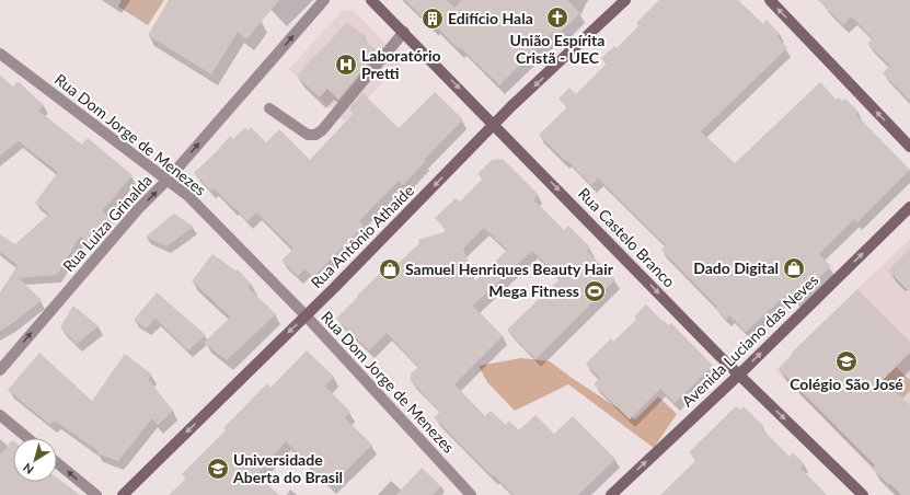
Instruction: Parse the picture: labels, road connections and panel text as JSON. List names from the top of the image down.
{
  "streets": {
    "main road": ["Rua Antônio Athaíde", "Rua Castelo Branco", "Avenida Luciano das Neves"],
    "street": ["Rua Dom Jorge de Menezes", "Rua Luiza Grinalda"]
  },
  "crossings": [
    ["Rua Dom Jorge de Menezes", "Rua Luiza Grinalda"],
    ["Rua Dom Jorge de Menezes", "Rua Antônio Athaíde"],
    ["Rua Antônio Athaíde", "Rua Castelo Branco"],
    ["Rua Castelo Branco", "Avenida Luciano das Neves"]
  ],
  "one_way": [
    "Rua Luiza Grinalda",
    "Rua Antônio Athaíde",
    "Rua Castelo Branco",
    "Avenida Luciano das Neves"
  ],
  "places": {
    "church": ["União Espírita Cristã - UEC"],
    "building": ["Edifício Hala"],
    "hospital": ["Laboratório Pretti"],
    "shop": ["Dado Digital", "Samuel Henriques Beauty Hair"],
    "sports": ["Mega Fitness"],
    "school or university": ["Colégio São José", "Universidade Aberta do Brasil"]
  },
  "north": "bottom left"
}
